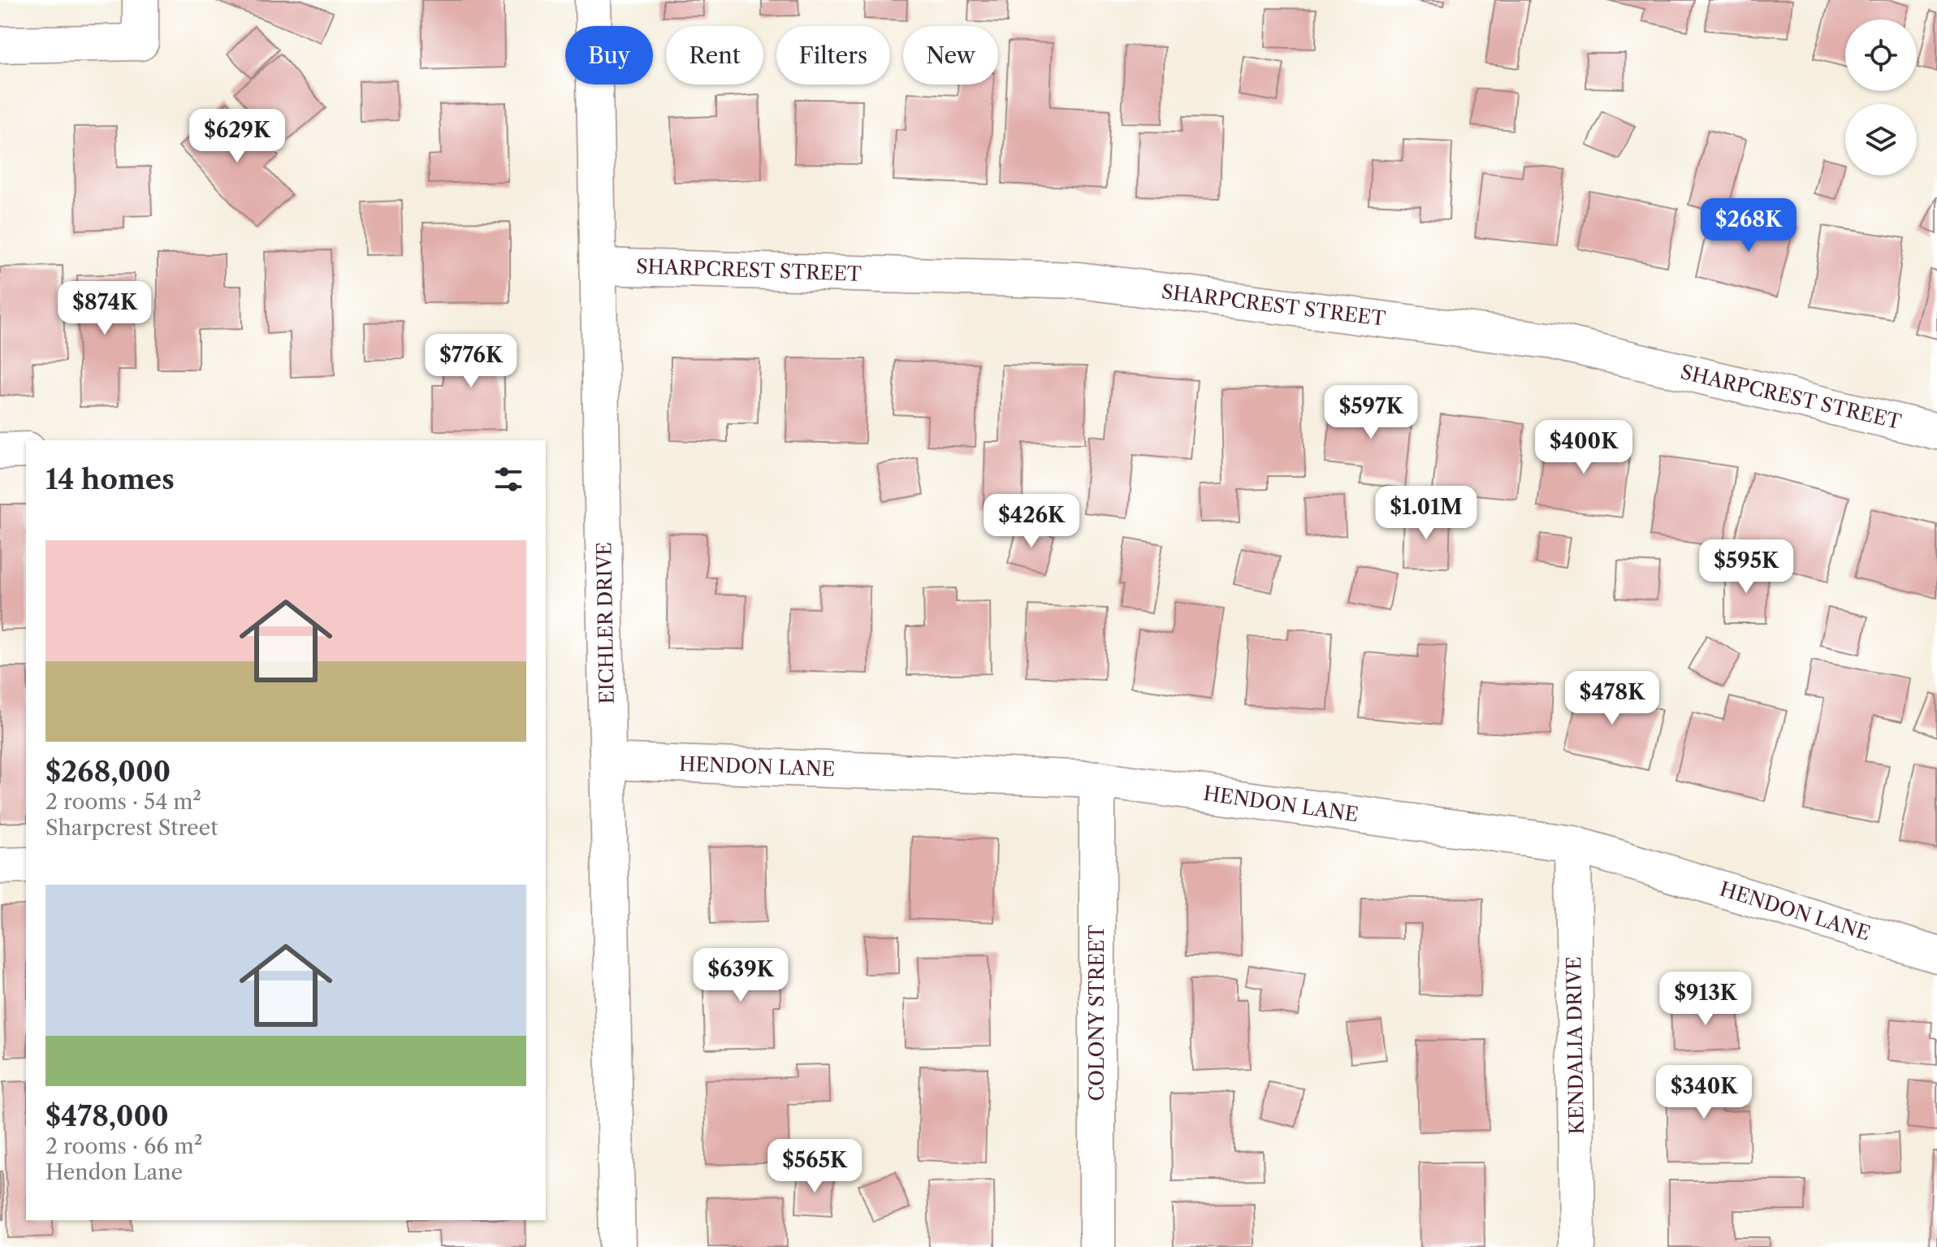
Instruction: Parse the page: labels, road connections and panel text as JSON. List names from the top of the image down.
{
  "streets": {
    "street": [
      "SHARPCREST STREET",
      "EICHLER DRIVE",
      "HENDON LANE",
      "COLONY STREET",
      "KENDALIA DRIVE"
    ]
  },
  "crossings": [
    ["SHARPCREST STREET", "EICHLER DRIVE"],
    ["EICHLER DRIVE", "HENDON LANE"],
    ["HENDON LANE", "COLONY STREET"],
    ["HENDON LANE", "KENDALIA DRIVE"]
  ],
  "page": {
    "chip": [
      "Buy",
      "Rent",
      "Filters",
      "New"
    ],
    "price": [
      "$629K",
      "$268K",
      "$874K",
      "$776K",
      "$597K",
      "$400K",
      "$1.01M",
      "$426K",
      "$595K",
      "$478K",
      "$639K",
      "$913K",
      "$340K",
      "$565K"
    ],
    "heading": "14 homes",
    "list": [
      {
        "name": "$268,000",
        "note": "2 rooms · 54 m² · Sharpcrest Street"
      },
      {
        "name": "$478,000",
        "note": "2 rooms · 66 m² · Hendon Lane"
      }
    ]
  }
}
